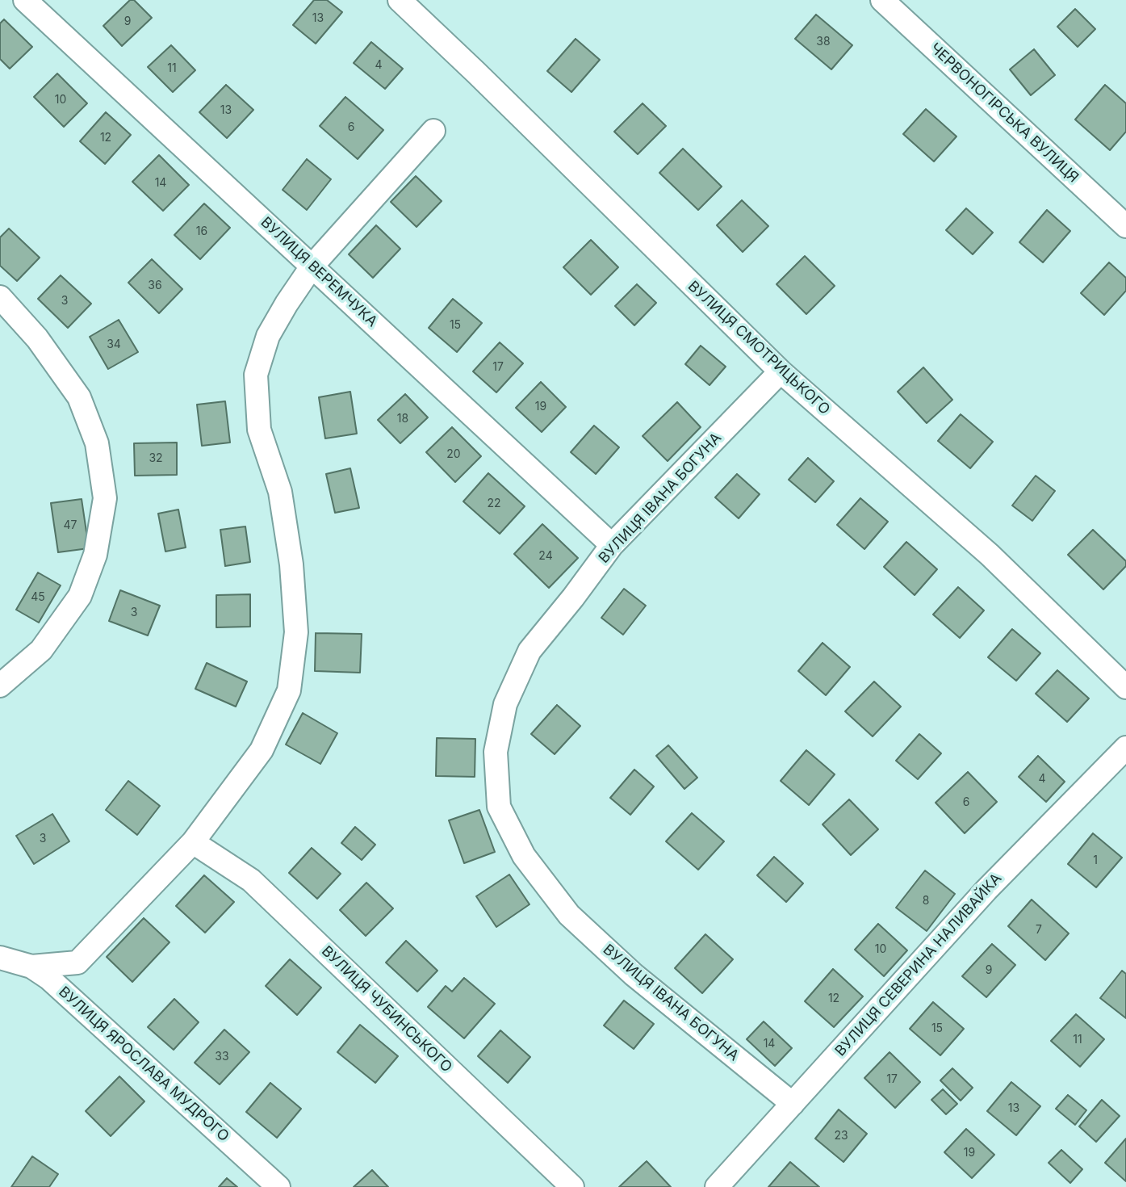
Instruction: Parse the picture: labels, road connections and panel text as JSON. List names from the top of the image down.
{
  "streets": {
    "street": [
      "ЧЕРВОНОГІРСЬКА ВУЛИЦЯ",
      "ВУЛИЦЯ ВЕРЕМЧУКА",
      "ВУЛИЦЯ СМОТРИЦЬКОГО",
      "ВУЛИЦЯ ІВАНА БОГУНА",
      "ВУЛИЦЯ СЕВЕРИНА НАЛИВАЙКА",
      "ВУЛИЦЯ ЧУБИНСЬКОГО",
      "ВУЛИЦЯ ЯРОСЛАВА МУДРОГО"
    ]
  },
  "crossings": [
    ["ВУЛИЦЯ ВЕРЕМЧУКА", "ВУЛИЦЯ ІВАНА БОГУНА"],
    ["ВУЛИЦЯ СМОТРИЦЬКОГО", "ВУЛИЦЯ ІВАНА БОГУНА"],
    ["ВУЛИЦЯ ІВАНА БОГУНА", "ВУЛИЦЯ СЕВЕРИНА НАЛИВАЙКА"]
  ],
  "house_numbers": [
    "13",
    "9",
    "38",
    "4",
    "11",
    "10",
    "13",
    "6",
    "12",
    "14",
    "16",
    "36",
    "3",
    "15",
    "34",
    "17",
    "19",
    "18",
    "20",
    "32",
    "22",
    "47",
    "24",
    "45",
    "3",
    "4",
    "6",
    "3",
    "1",
    "8",
    "7",
    "10",
    "9",
    "12",
    "15",
    "11",
    "14",
    "33",
    "17",
    "13",
    "23",
    "19"
  ]
}
